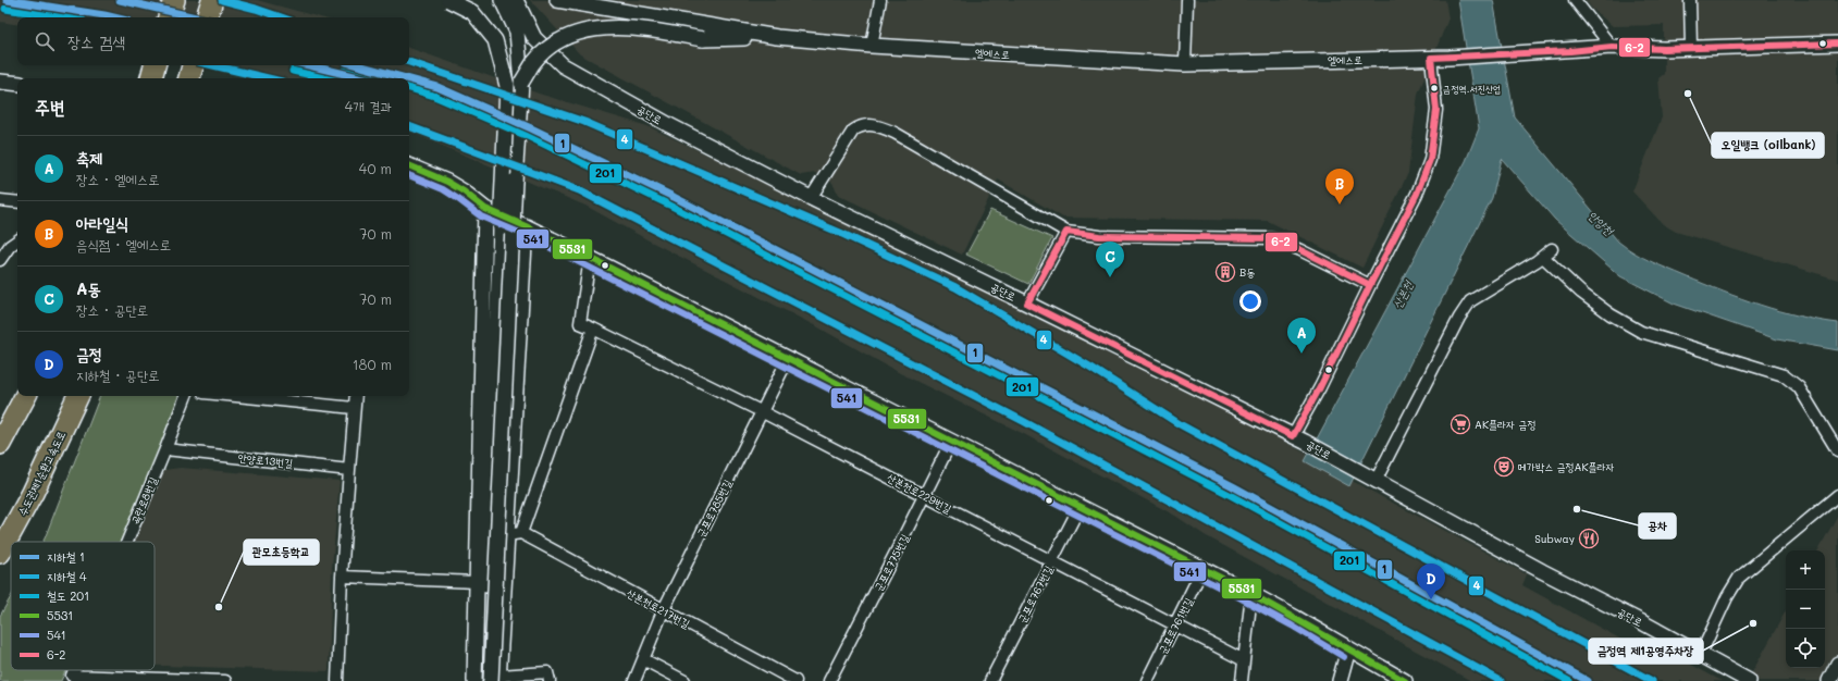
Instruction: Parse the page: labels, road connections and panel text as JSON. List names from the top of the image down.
{
  "streets": {
    "highway": ["수도권제1순환고속도로"],
    "street": [
      "엘에스로",
      "공단로",
      "안양로13번길",
      "산본천로229번길",
      "곡란로8번길",
      "군포로785번길",
      "군포로775번길",
      "군포로767번길",
      "산본천로217번길",
      "군포로761번길"
    ]
  },
  "crossings": [
    ["안양로13번길", "곡란로8번길"],
    ["산본천로229번길", "군포로785번길"],
    ["산본천로229번길", "군포로775번길"],
    ["산본천로229번길", "군포로767번길"],
    ["산본천로229번길", "군포로761번길"],
    ["군포로785번길", "산본천로217번길"]
  ],
  "water": ["안양천", "산본천"],
  "places": {
    "other": [
      "금정역.서진산업",
      "오일뱅크 (oilbank)",
      "공차",
      "관모초등학교",
      "금정역 제1공영주차장"
    ],
    "building": ["B동"],
    "supermarket": ["AK플라자 금정"],
    "theatre": ["메가박스 금정AK플라자"],
    "restaurant": ["Subway"]
  },
  "lines": [
    "metro line 1",
    "metro line 4",
    "rail line 201",
    "transit line 6-2",
    "transit line 5531",
    "transit line 541"
  ],
  "legend": [
    "지하철 1",
    "지하철 4",
    "철도 201",
    "5531",
    "541",
    "6-2"
  ],
  "page": {
    "search": "장소 검색",
    "heading": ["주변", "4개 결과"],
    "list": [
      {
        "mark": "A",
        "name": "축제",
        "note": "장소 · 엘에스로",
        "value": "40 m"
      },
      {
        "mark": "B",
        "name": "아라일식",
        "note": "음식점 · 엘에스로",
        "value": "70 m"
      },
      {
        "mark": "C",
        "name": "A동",
        "note": "장소 · 공단로",
        "value": "70 m"
      },
      {
        "mark": "D",
        "name": "금정",
        "note": "지하철 · 공단로",
        "value": "180 m"
      }
    ],
    "pins": [
      "B",
      "C",
      "A",
      "D"
    ],
    "map_buttons": ["+", "−"]
  }
}
